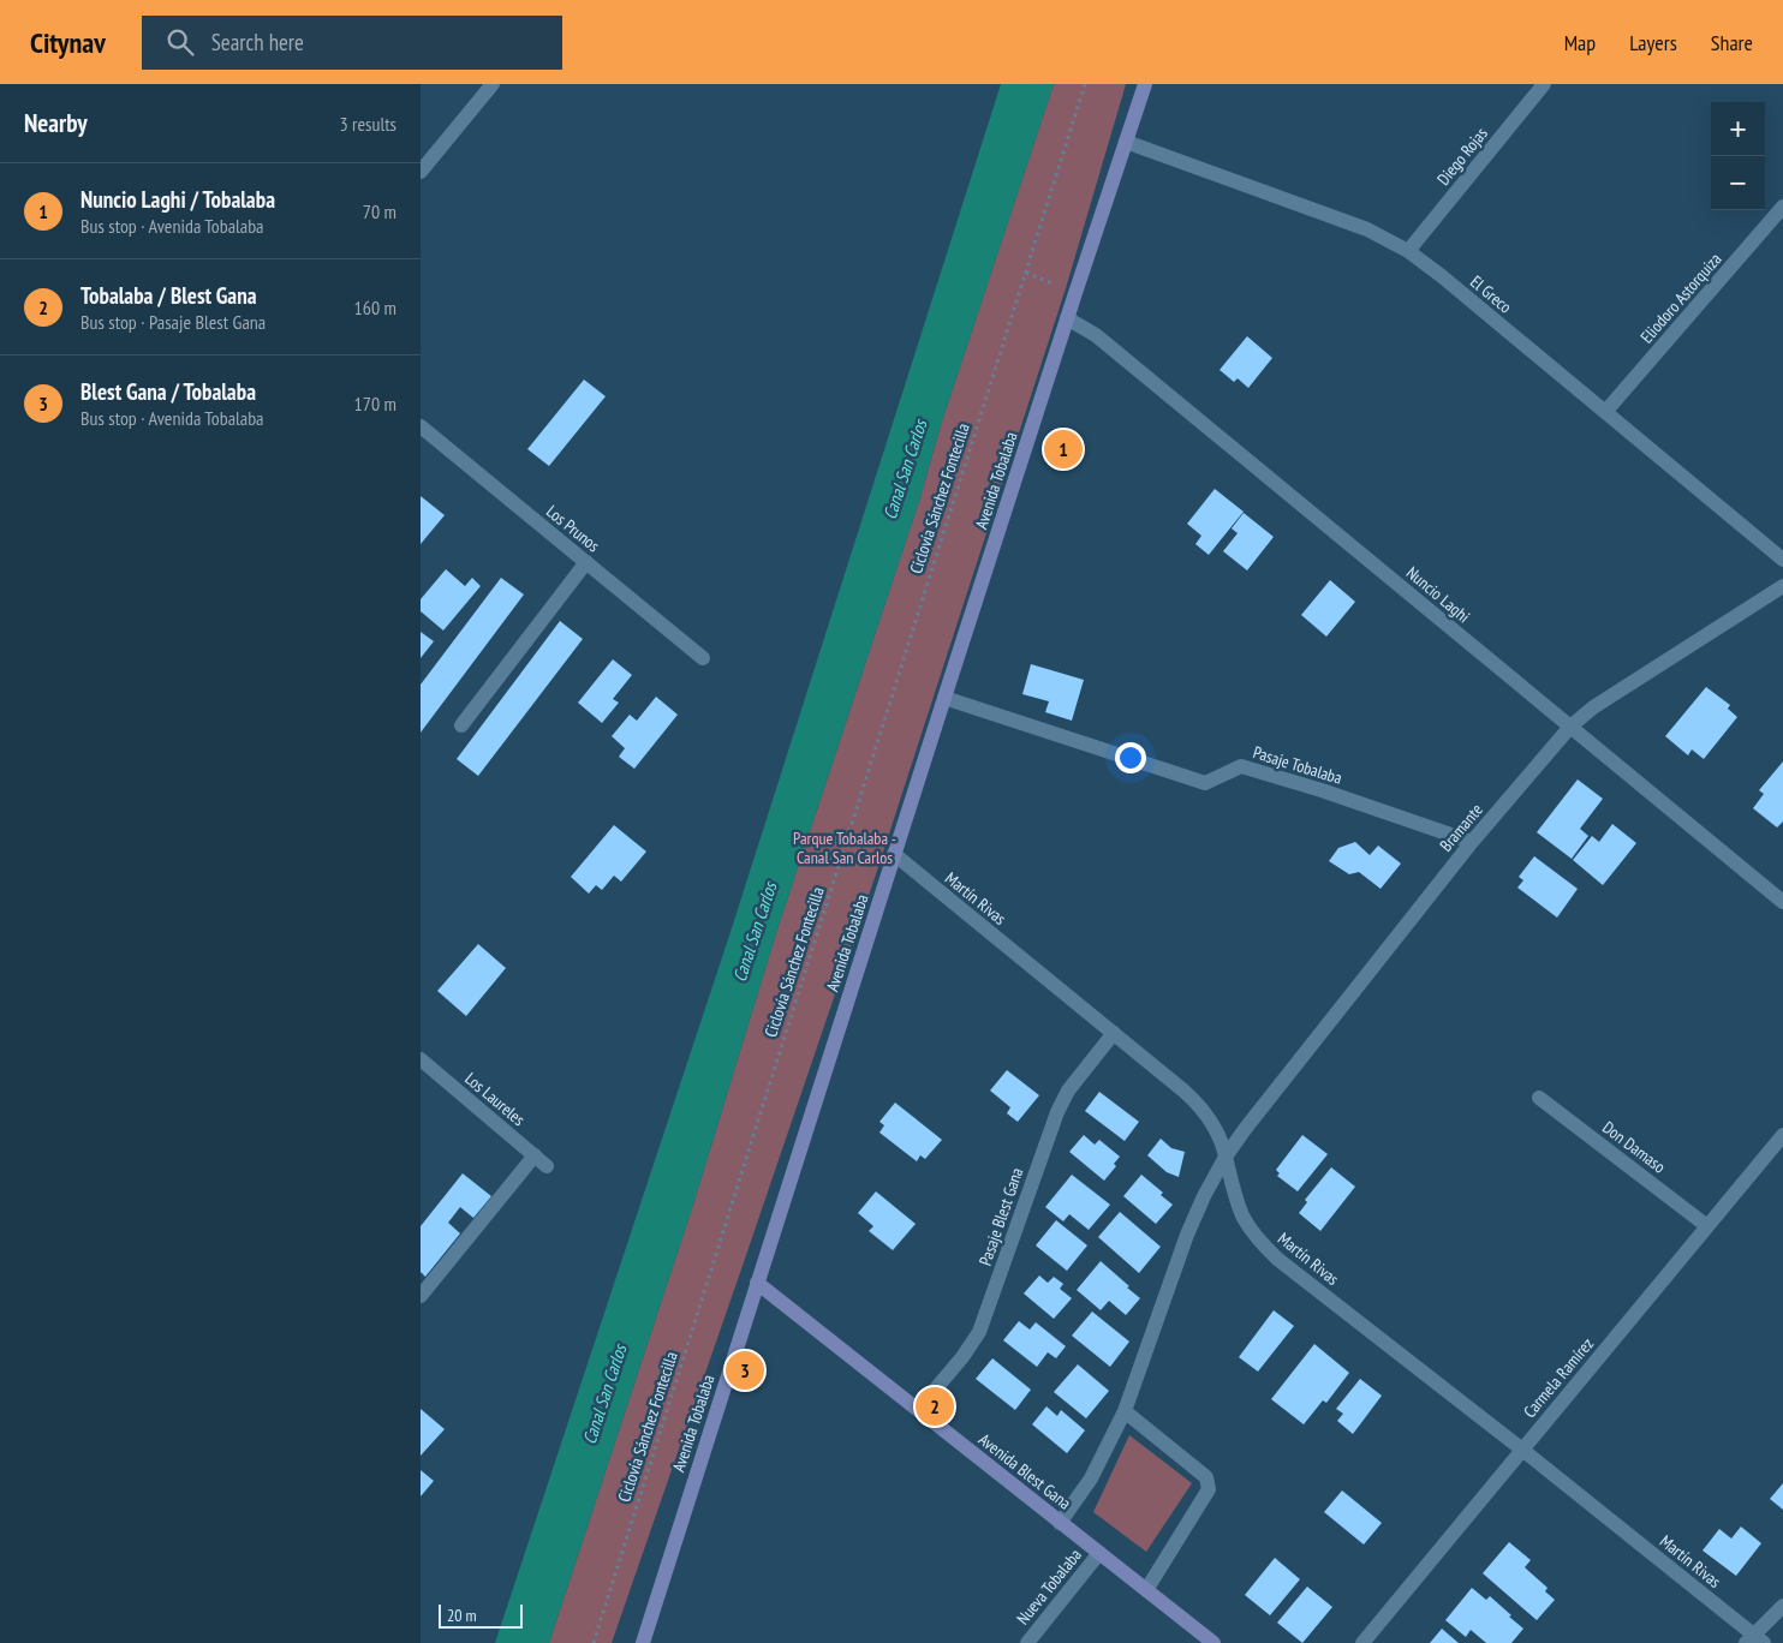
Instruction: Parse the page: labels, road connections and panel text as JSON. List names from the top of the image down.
{
  "streets": {
    "main road": ["Avenida Tobalaba", "Avenida Blest Gana"],
    "street": [
      "Diego Rojas",
      "El Greco",
      "Eliodoro Astorquiza",
      "Los Prunos",
      "Nuncio Laghi",
      "Pasaje Tobalaba",
      "Bramante",
      "Martín Rivas",
      "Los Laureles",
      "Don Damaso",
      "Pasaje Blest Gana",
      "Carmela Ramírez",
      "Nueva Tobalaba"
    ],
    "path": ["Ciclovía Sánchez Fontecilla"]
  },
  "crossings": [
    ["Diego Rojas", "El Greco"],
    ["El Greco", "Eliodoro Astorquiza"],
    ["El Greco", "Avenida Tobalaba"],
    ["Avenida Tobalaba", "Nuncio Laghi"],
    ["Avenida Tobalaba", "Pasaje Tobalaba"],
    ["Avenida Tobalaba", "Martín Rivas"],
    ["Avenida Tobalaba", "Avenida Blest Gana"],
    ["Nuncio Laghi", "Bramante"],
    ["Pasaje Tobalaba", "Bramante"],
    ["Bramante", "Martín Rivas"],
    ["Martín Rivas", "Pasaje Blest Gana"],
    ["Martín Rivas", "Carmela Ramírez"],
    ["Don Damaso", "Carmela Ramírez"],
    ["Pasaje Blest Gana", "Avenida Blest Gana"],
    ["Avenida Blest Gana", "Nueva Tobalaba"]
  ],
  "water": ["Canal San Carlos"],
  "parks": ["Parque Tobalaba - Canal San Carlos"],
  "scale_bar": "20 m",
  "page": {
    "header": "Citynav",
    "search": "Search here",
    "nav": ["Map", "Layers", "Share"],
    "heading": ["Nearby", "3 results"],
    "map_buttons": ["+", "−"],
    "list": [
      {
        "mark": "1",
        "name": "Nuncio Laghi / Tobalaba",
        "note": "Bus stop · Avenida Tobalaba",
        "value": "70 m"
      },
      {
        "mark": "2",
        "name": "Tobalaba / Blest Gana",
        "note": "Bus stop · Pasaje Blest Gana",
        "value": "160 m"
      },
      {
        "mark": "3",
        "name": "Blest Gana / Tobalaba",
        "note": "Bus stop · Avenida Tobalaba",
        "value": "170 m"
      }
    ],
    "pins": ["1", "3", "2"],
    "scale": "20 m"
  }
}
